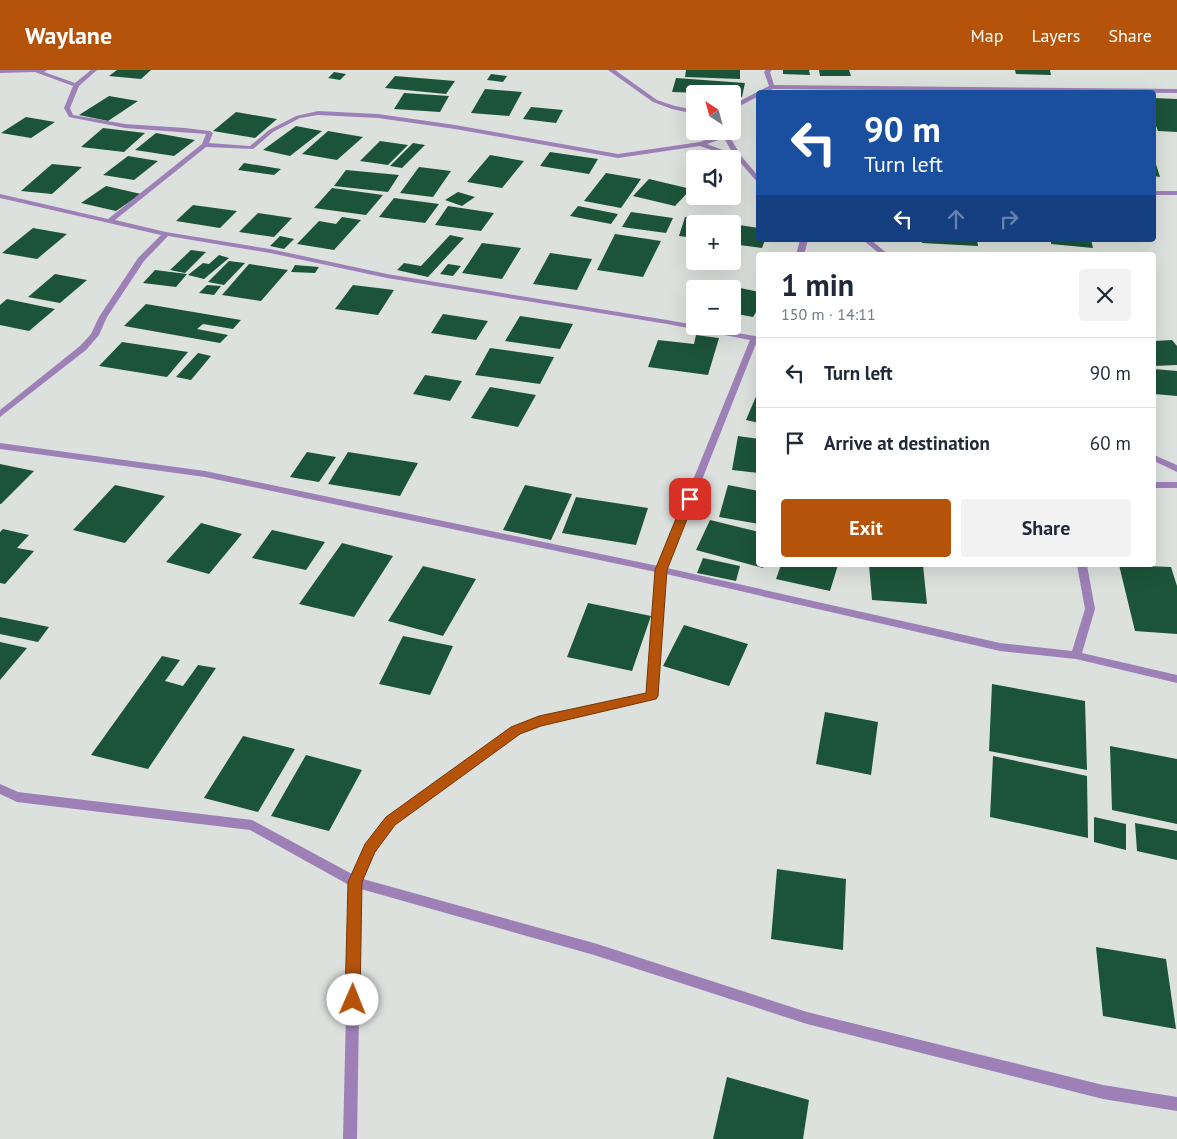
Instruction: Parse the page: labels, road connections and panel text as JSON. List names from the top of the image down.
{
  "north": "top left",
  "page": {
    "header": "Waylane",
    "nav": ["Map", "Layers", "Share"],
    "map_buttons": ["+", "−"],
    "turn": ["90 m", "Turn left"],
    "heading": ["1 min", "150 m · 14:11"],
    "list": [
      {
        "name": "Turn left",
        "value": "90 m"
      },
      {
        "name": "Arrive at destination",
        "value": "60 m"
      }
    ],
    "buttons": ["Exit", "Share"]
  }
}
